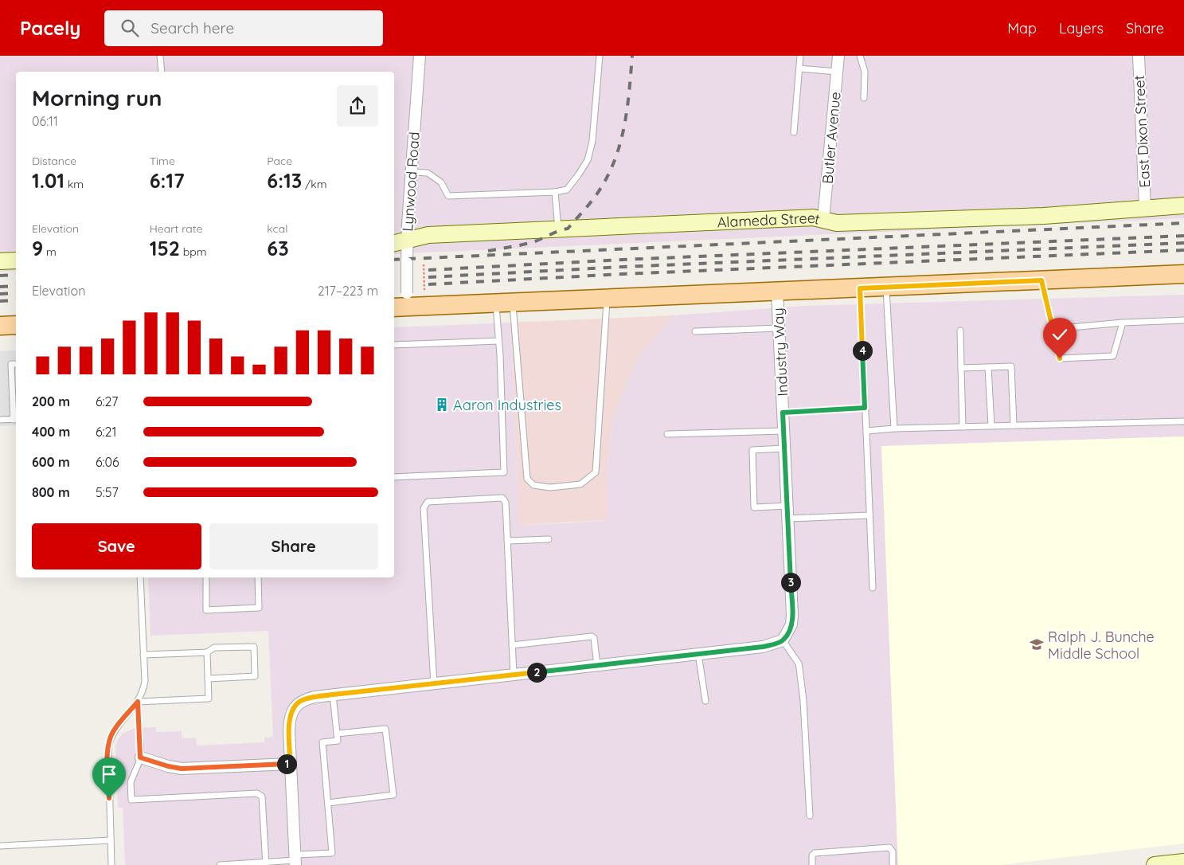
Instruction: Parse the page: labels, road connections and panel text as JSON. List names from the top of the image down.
{
  "streets": {
    "street": [
      "East Dixon Street",
      "Butler Avenue",
      "Lynwood Road",
      "Alameda Street",
      "Industry Way"
    ]
  },
  "crossings": [
    ["East Dixon Street", "Alameda Street"],
    ["Butler Avenue", "Alameda Street"],
    ["Lynwood Road", "Alameda Street"]
  ],
  "places": {
    "building": ["Aaron Industries"],
    "school or university": ["Ralph J. Bunche Middle School"]
  },
  "page": {
    "header": "Pacely",
    "search": "Search here",
    "nav": ["Map", "Layers", "Share"],
    "heading": ["Morning run", "06:11"],
    "stats": [
      ["Distance", "1.01 km"],
      ["Time", "6:17"],
      ["Pace", "6:13 /km"],
      ["Elevation", "9 m"],
      ["Heart rate", "152 bpm"],
      ["kcal", "63"]
    ],
    "chart": ["Elevation", "217–223 m"],
    "pins": [
      "4",
      "3",
      "2",
      "1"
    ],
    "list": [
      {
        "name": "200 m",
        "note": "6:27"
      },
      {
        "name": "400 m",
        "note": "6:21"
      },
      {
        "name": "600 m",
        "note": "6:06"
      },
      {
        "name": "800 m",
        "note": "5:57"
      }
    ],
    "buttons": ["Save", "Share"]
  }
}
